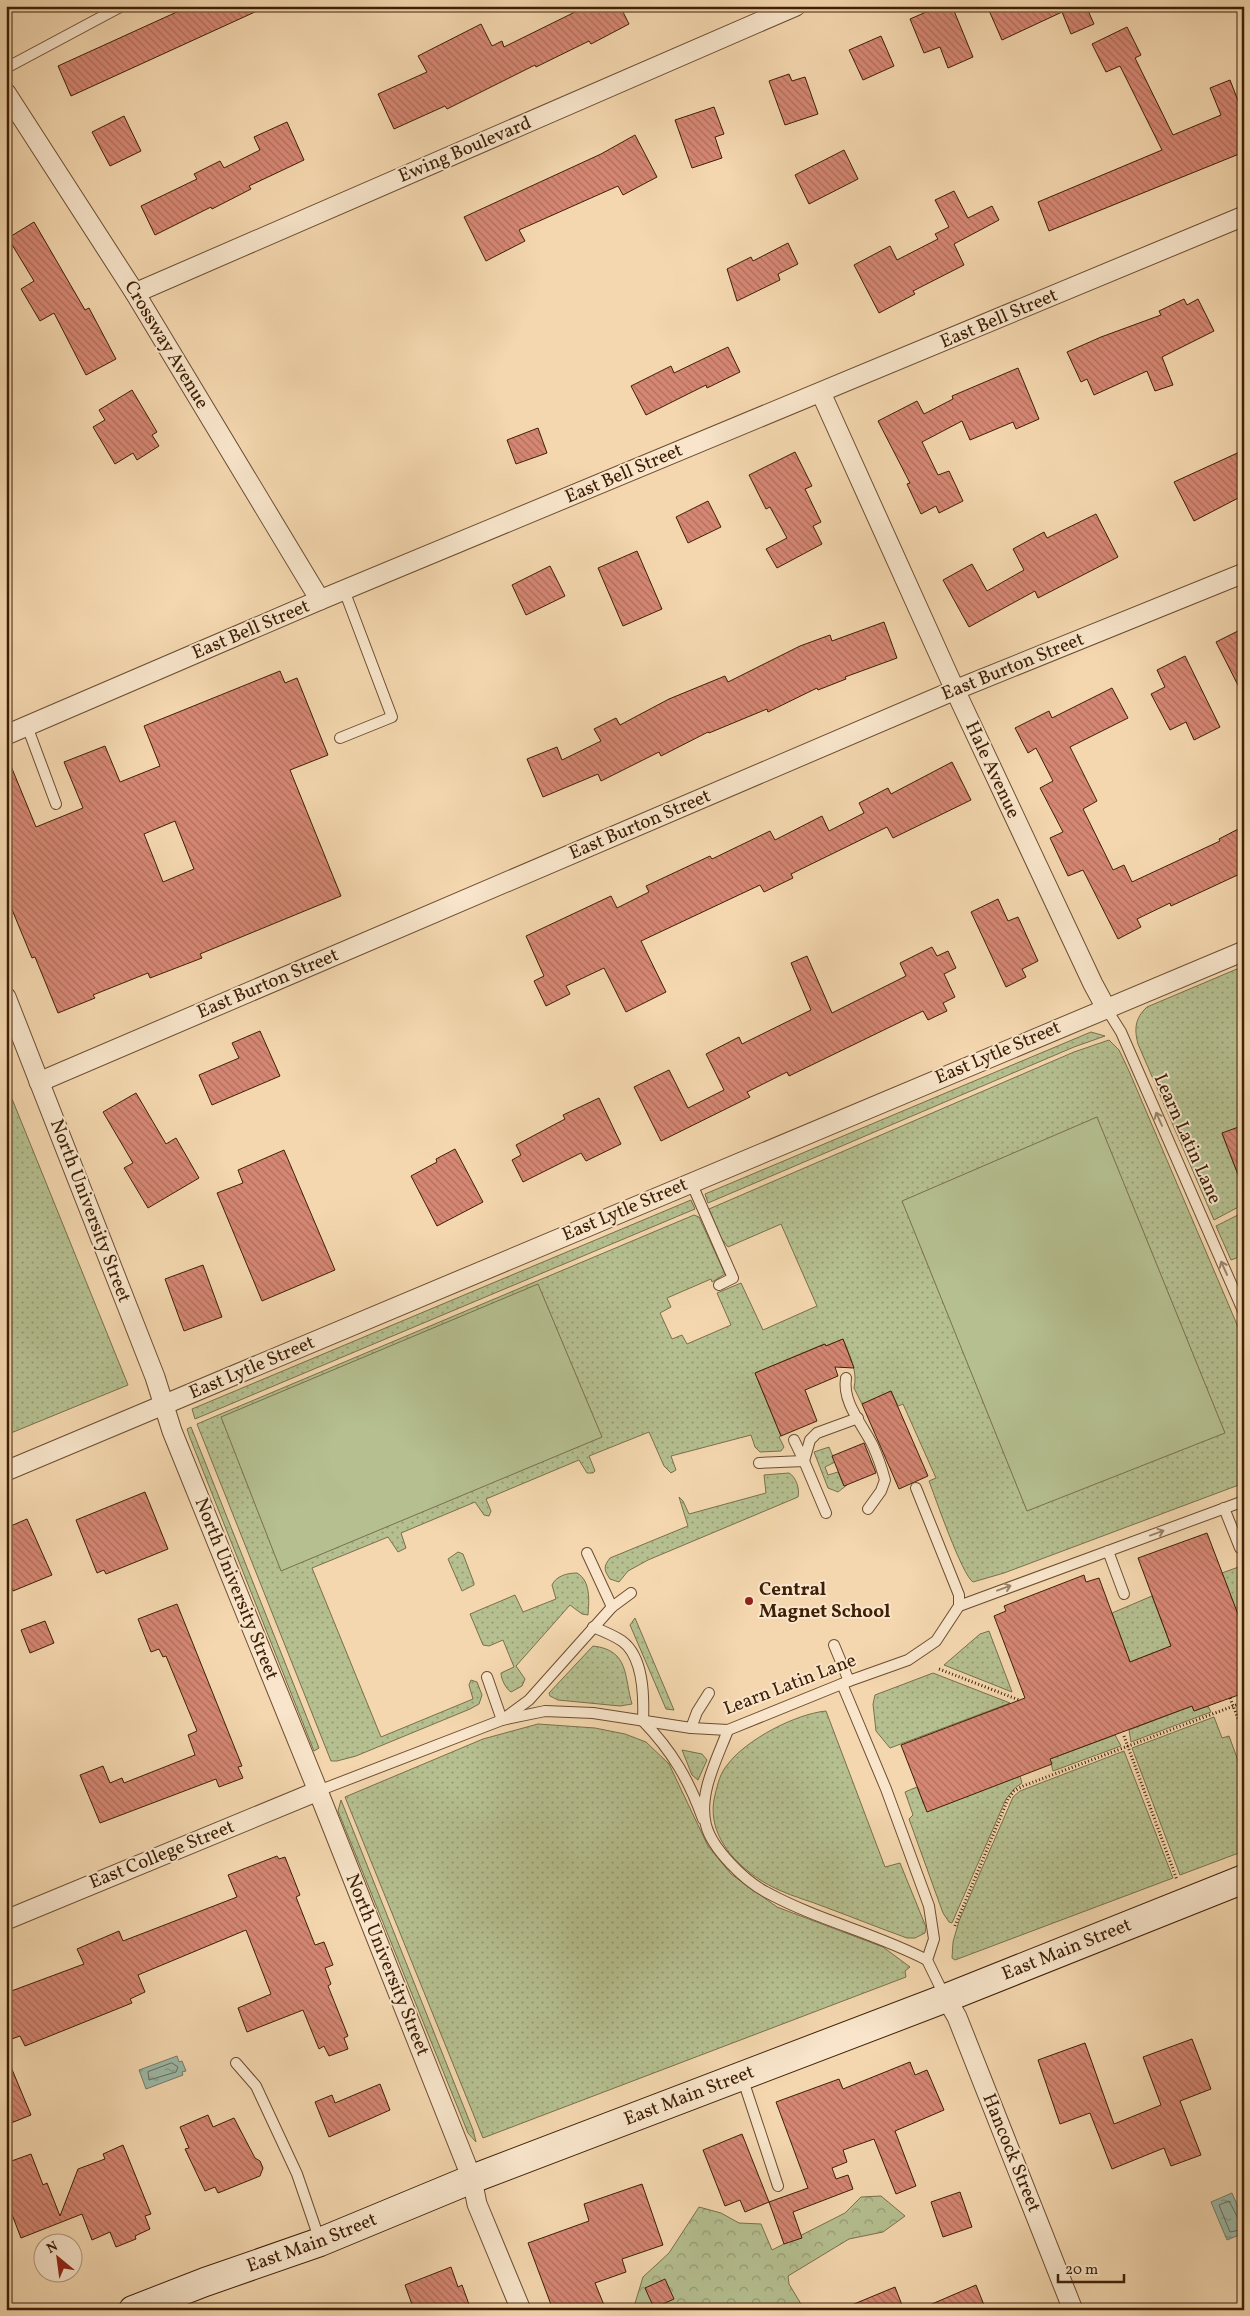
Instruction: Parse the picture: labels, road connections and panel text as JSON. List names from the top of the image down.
{
  "streets": {
    "street": [
      "Ewing Boulevard",
      "East Bell Street",
      "Crossway Avenue",
      "East Burton Street",
      "Hale Avenue",
      "East Lytle Street",
      "North University Street",
      "East College Street",
      "East Main Street",
      "Hancock Street"
    ],
    "lane": ["Learn Latin Lane"]
  },
  "crossings": [
    ["Ewing Boulevard", "Crossway Avenue"],
    ["East Bell Street", "Crossway Avenue"],
    ["East Bell Street", "Hale Avenue"],
    ["East Burton Street", "Hale Avenue"],
    ["East Burton Street", "North University Street"],
    ["Hale Avenue", "East Lytle Street"],
    ["Hale Avenue", "Learn Latin Lane"],
    ["East Lytle Street", "Learn Latin Lane"],
    ["East Lytle Street", "North University Street"],
    ["Learn Latin Lane", "North University Street"],
    ["Learn Latin Lane", "East College Street"],
    ["North University Street", "East College Street"],
    ["North University Street", "East Main Street"],
    ["East Main Street", "Hancock Street"]
  ],
  "places": ["Central Magnet School"],
  "scale_bar": "20 m",
  "north": "top left"
}
